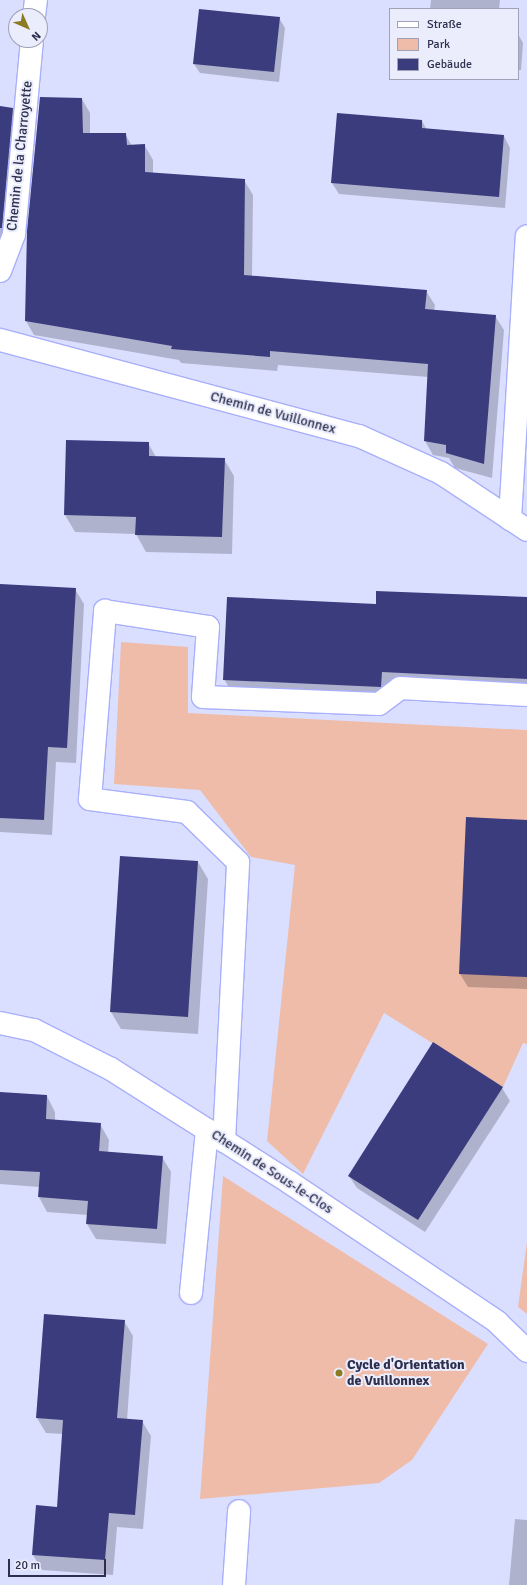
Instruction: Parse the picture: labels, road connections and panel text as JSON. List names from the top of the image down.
{
  "streets": {
    "street": ["Chemin de la Charroyette", "Chemin de Vuillonnex", "Chemin de Sous-le-Clos"]
  },
  "places": ["Cycle d'Orientation de Vuillonnex"],
  "legend": ["Straße", "Park", "Gebäude"],
  "scale_bar": "20 m",
  "north": "bottom right"
}
